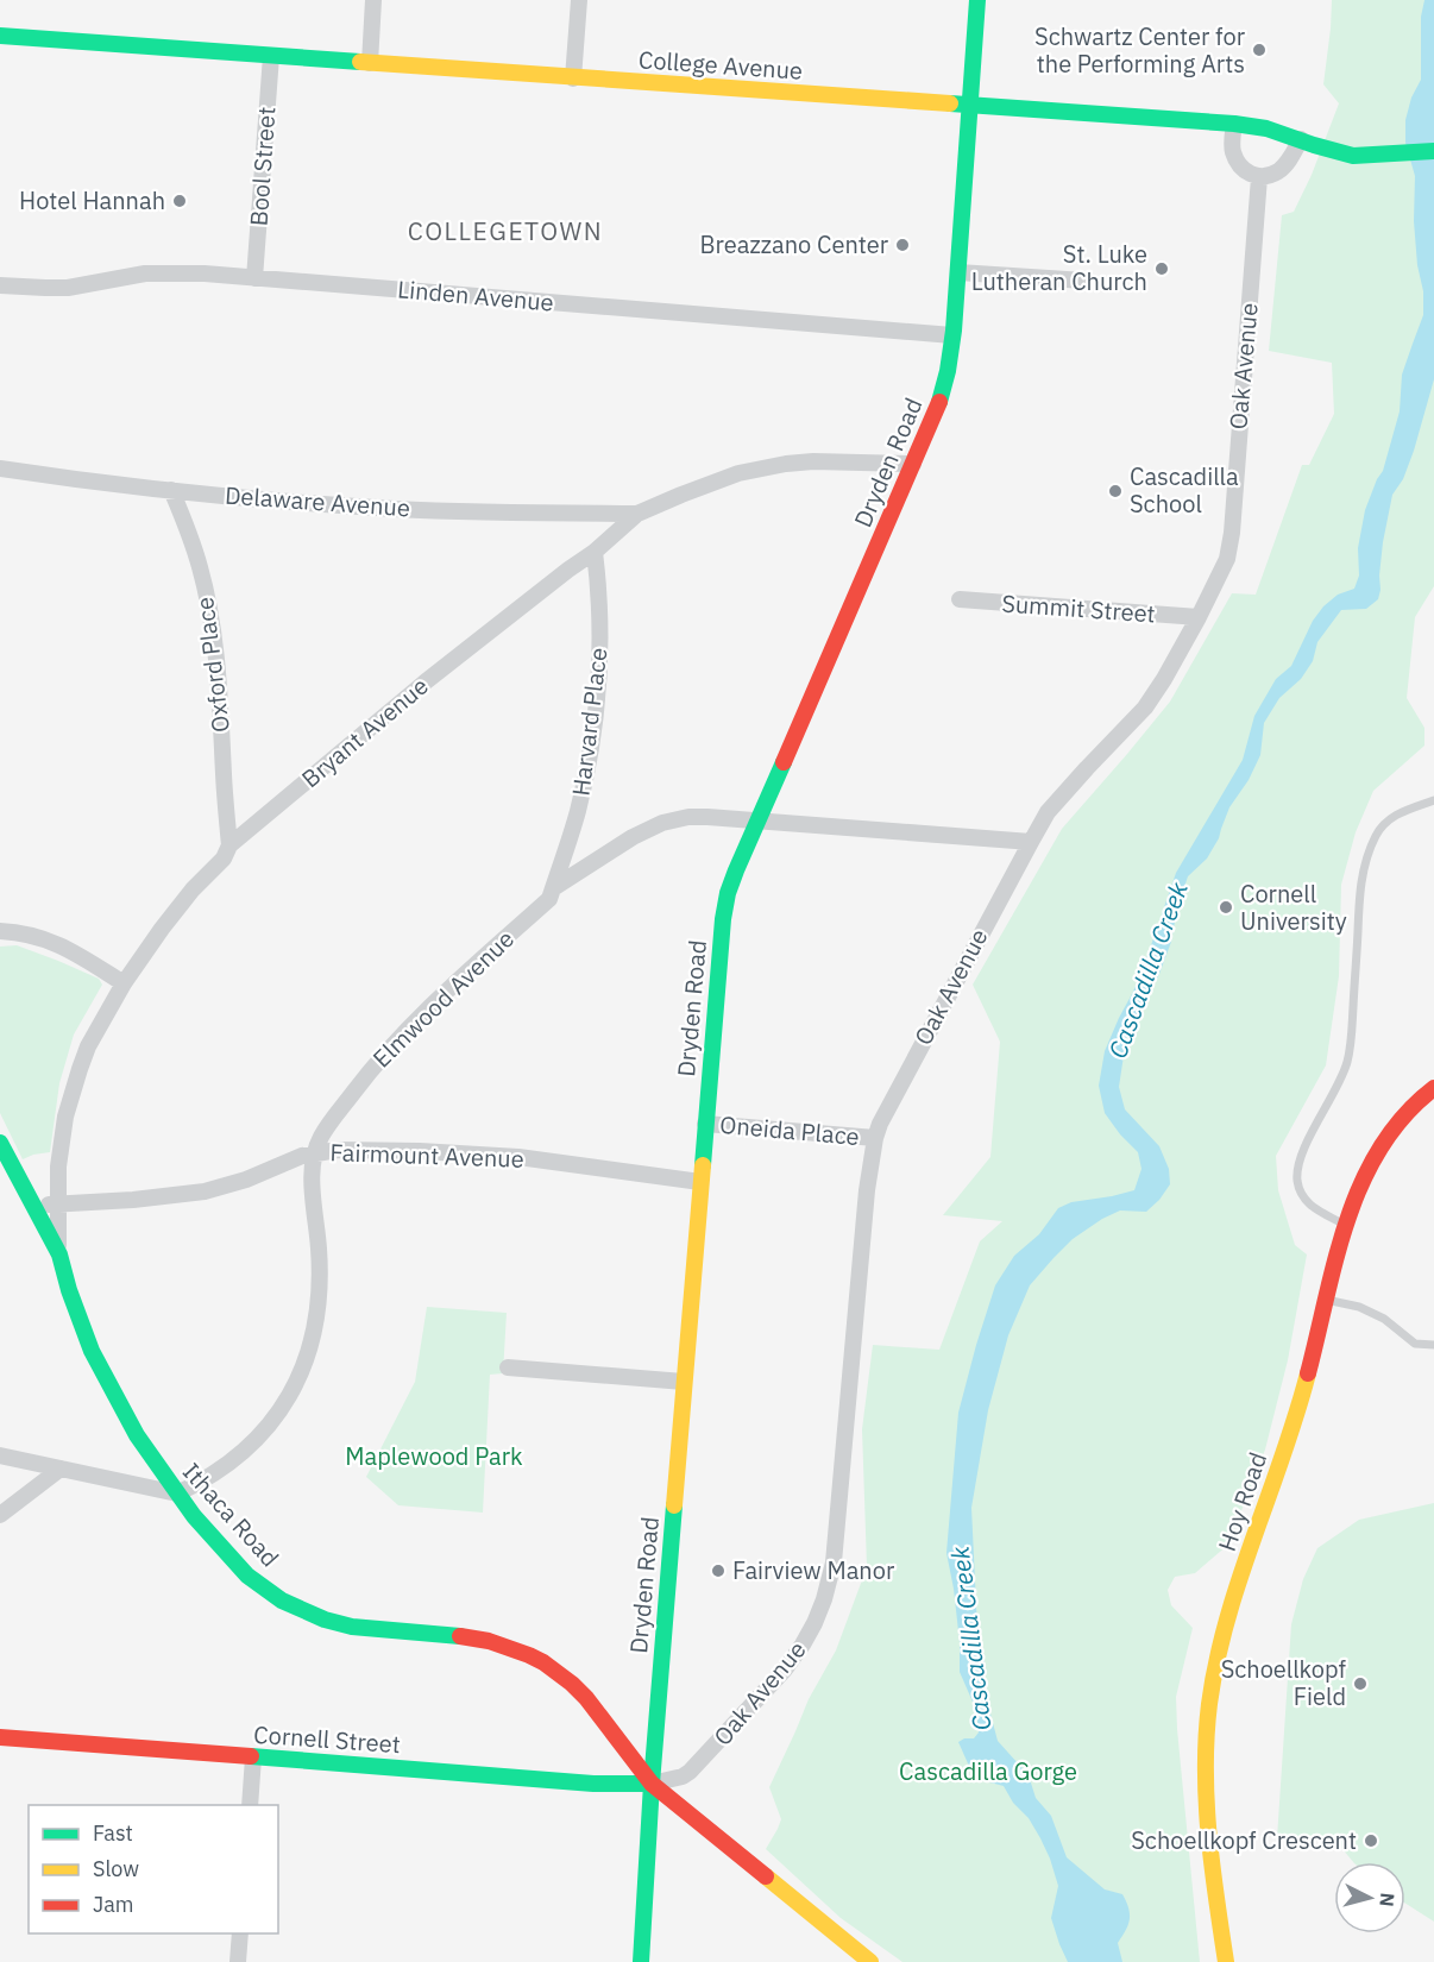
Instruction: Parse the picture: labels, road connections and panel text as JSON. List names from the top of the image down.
{
  "streets": {
    "street": [
      "College Avenue",
      "Bool Street",
      "Linden Avenue",
      "Oak Avenue",
      "Dryden Road",
      "Delaware Avenue",
      "Summit Street",
      "Oxford Place",
      "Harvard Place",
      "Bryant Avenue",
      "Elmwood Avenue",
      "Oneida Place",
      "Fairmount Avenue",
      "Hoy Road",
      "Ithaca Road",
      "Cornell Street"
    ]
  },
  "crossings": [
    ["College Avenue", "Bool Street"],
    ["College Avenue", "Dryden Road"],
    ["Bool Street", "Linden Avenue"],
    ["Linden Avenue", "Dryden Road"],
    ["Oak Avenue", "Dryden Road"],
    ["Oak Avenue", "Summit Street"],
    ["Oak Avenue", "Elmwood Avenue"],
    ["Oak Avenue", "Oneida Place"],
    ["Oak Avenue", "Ithaca Road"],
    ["Oak Avenue", "Cornell Street"],
    ["Dryden Road", "Bryant Avenue"],
    ["Dryden Road", "Elmwood Avenue"],
    ["Dryden Road", "Oneida Place"],
    ["Dryden Road", "Fairmount Avenue"],
    ["Dryden Road", "Ithaca Road"],
    ["Dryden Road", "Cornell Street"],
    ["Delaware Avenue", "Oxford Place"],
    ["Delaware Avenue", "Bryant Avenue"],
    ["Oxford Place", "Bryant Avenue"],
    ["Harvard Place", "Bryant Avenue"],
    ["Harvard Place", "Elmwood Avenue"],
    ["Bryant Avenue", "Fairmount Avenue"],
    ["Bryant Avenue", "Ithaca Road"],
    ["Elmwood Avenue", "Fairmount Avenue"],
    ["Elmwood Avenue", "Ithaca Road"],
    ["Fairmount Avenue", "Ithaca Road"],
    ["Ithaca Road", "Cornell Street"]
  ],
  "districts": ["COLLEGETOWN"],
  "water": ["Cascadilla Creek"],
  "parks": ["Maplewood Park", "Cascadilla Gorge"],
  "places": [
    "Schwartz Center for the Performing Arts",
    "Hotel Hannah",
    "Breazzano Center",
    "St. Luke Lutheran Church",
    "Cascadilla School",
    "Cornell University",
    "Fairview Manor",
    "Schoellkopf Field",
    "Schoellkopf Crescent"
  ],
  "legend": ["Fast", "Slow", "Jam"],
  "north": "right"
}
